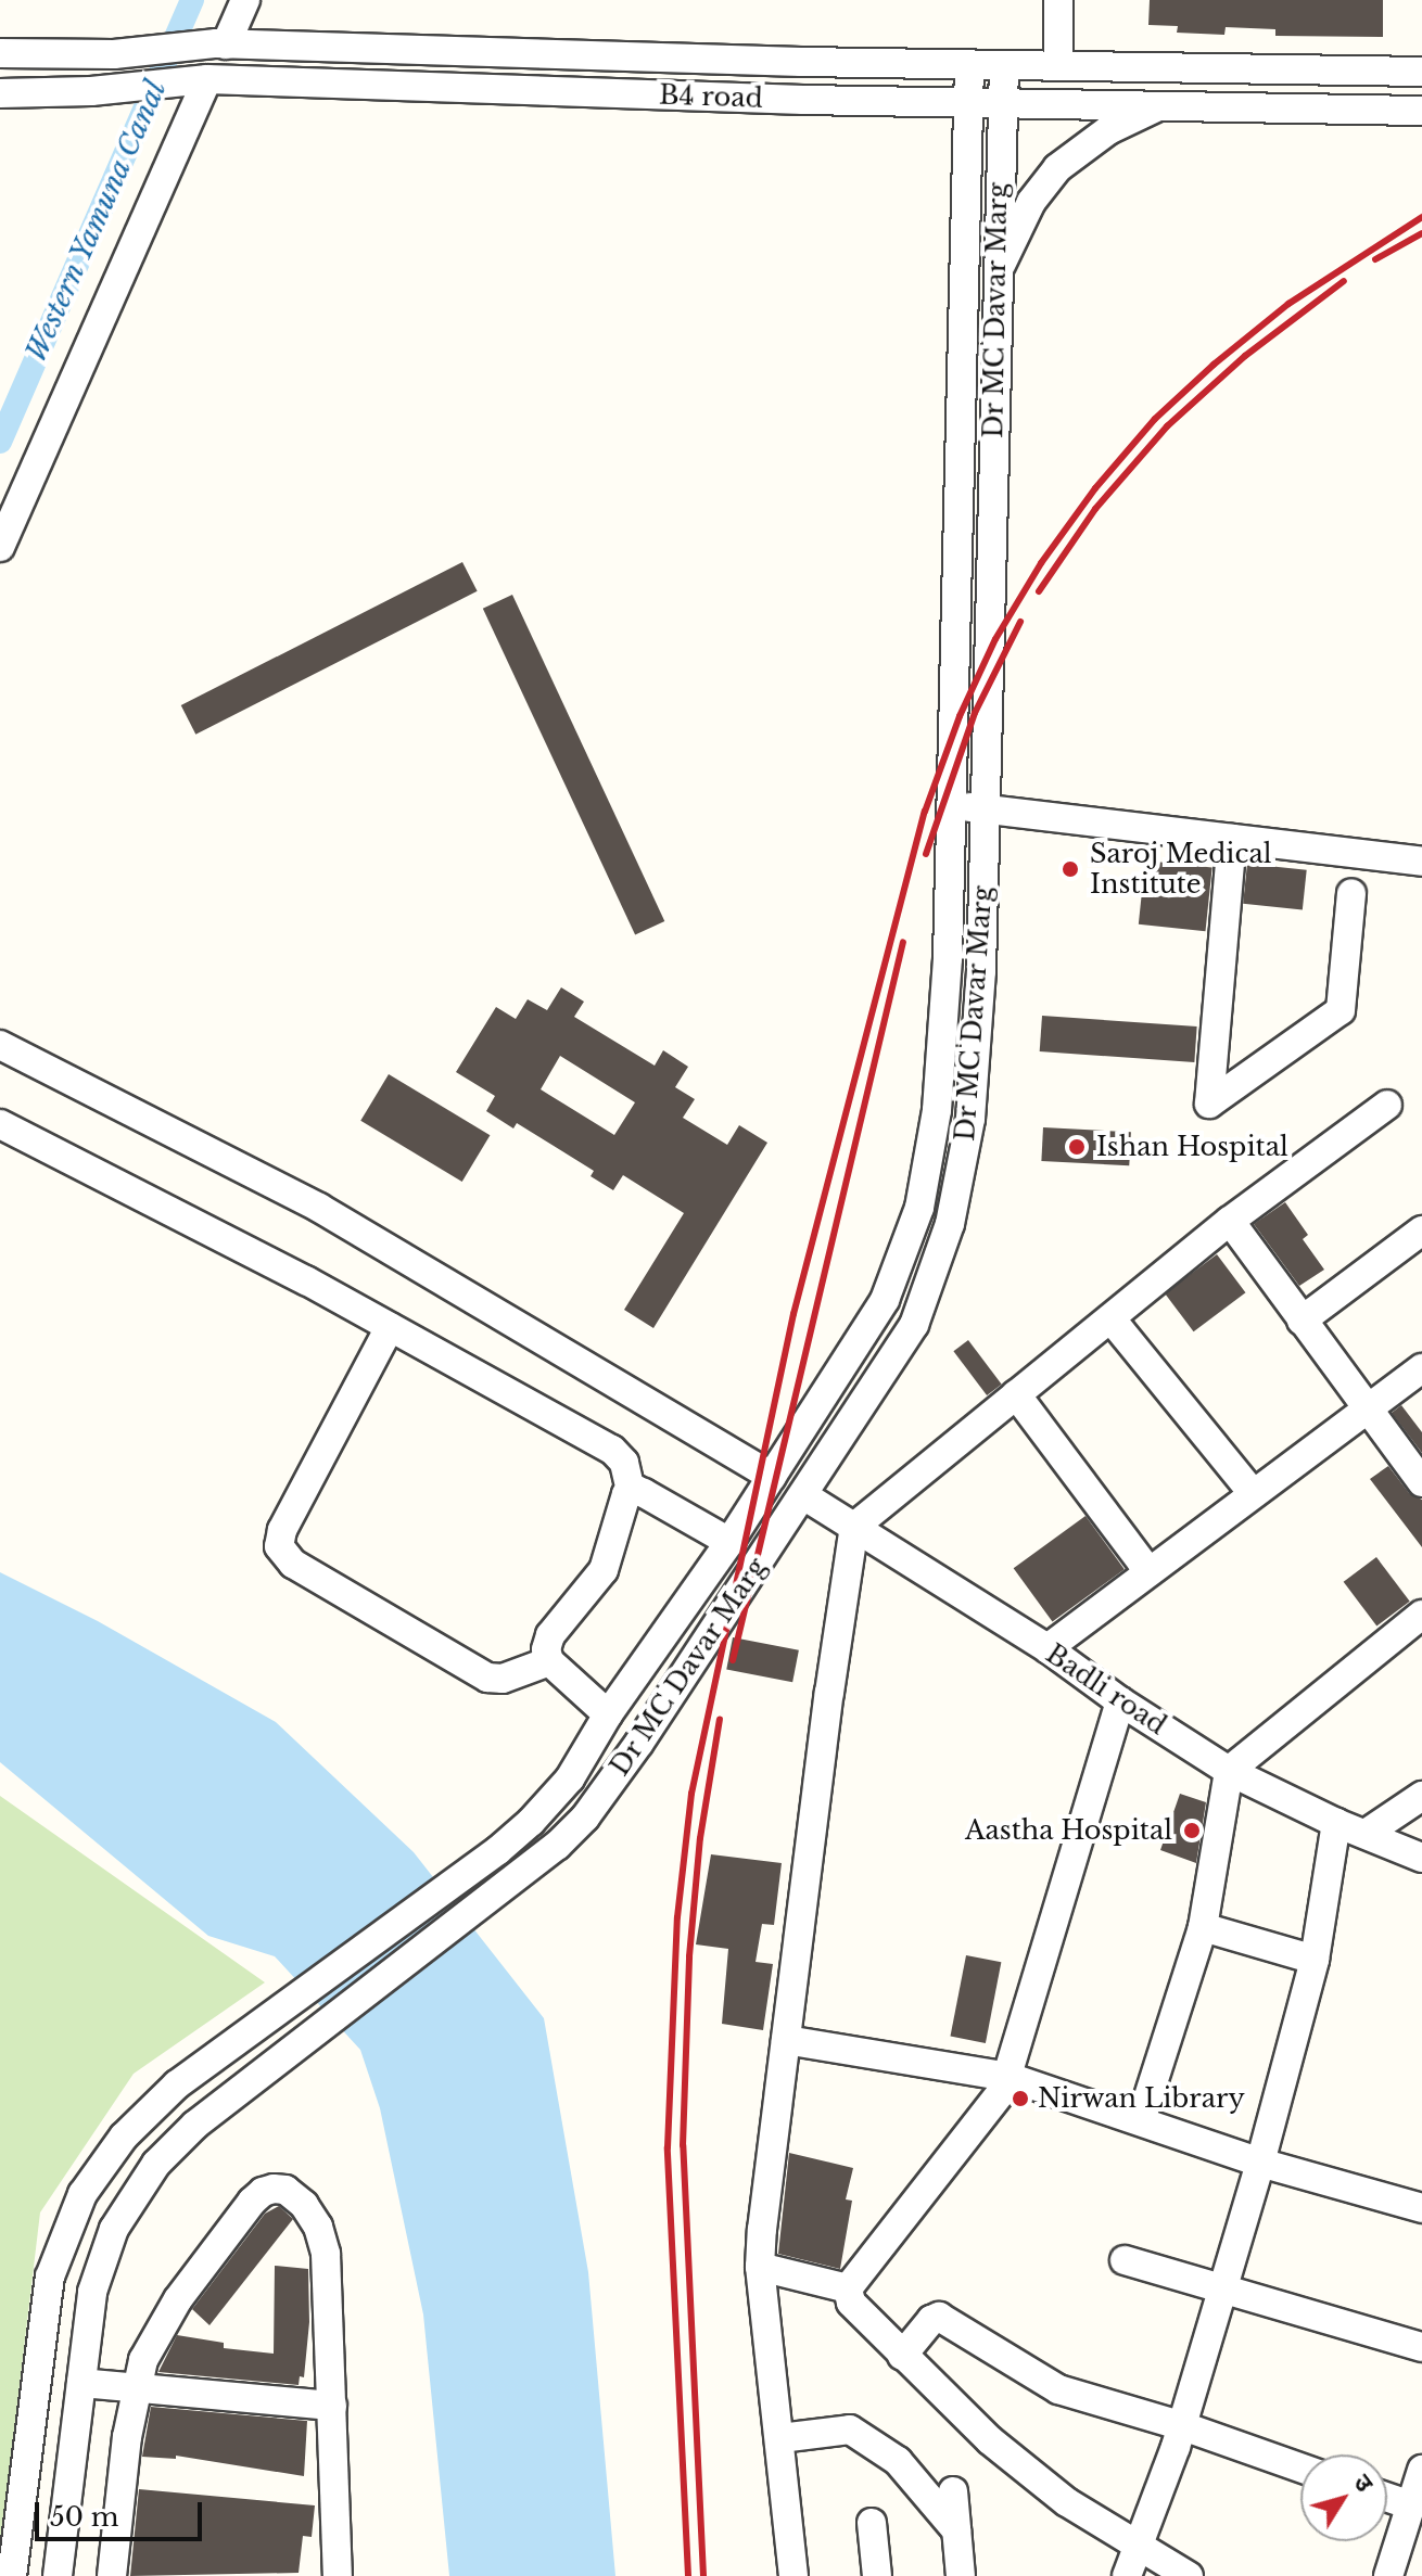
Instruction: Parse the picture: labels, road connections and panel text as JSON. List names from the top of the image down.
{
  "streets": {
    "street": ["B4 road", "Dr MC Davar Marg", "Badli road"]
  },
  "crossings": [
    ["B4 road", "Dr MC Davar Marg"],
    ["Dr MC Davar Marg", "Badli road"]
  ],
  "water": ["Western Yamuna Canal"],
  "places": [
    "Saroj Medical Institute",
    "Ishan Hospital",
    "Aastha Hospital",
    "Nirwan Library"
  ],
  "scale_bar": "50 m",
  "north": "top right"
}
